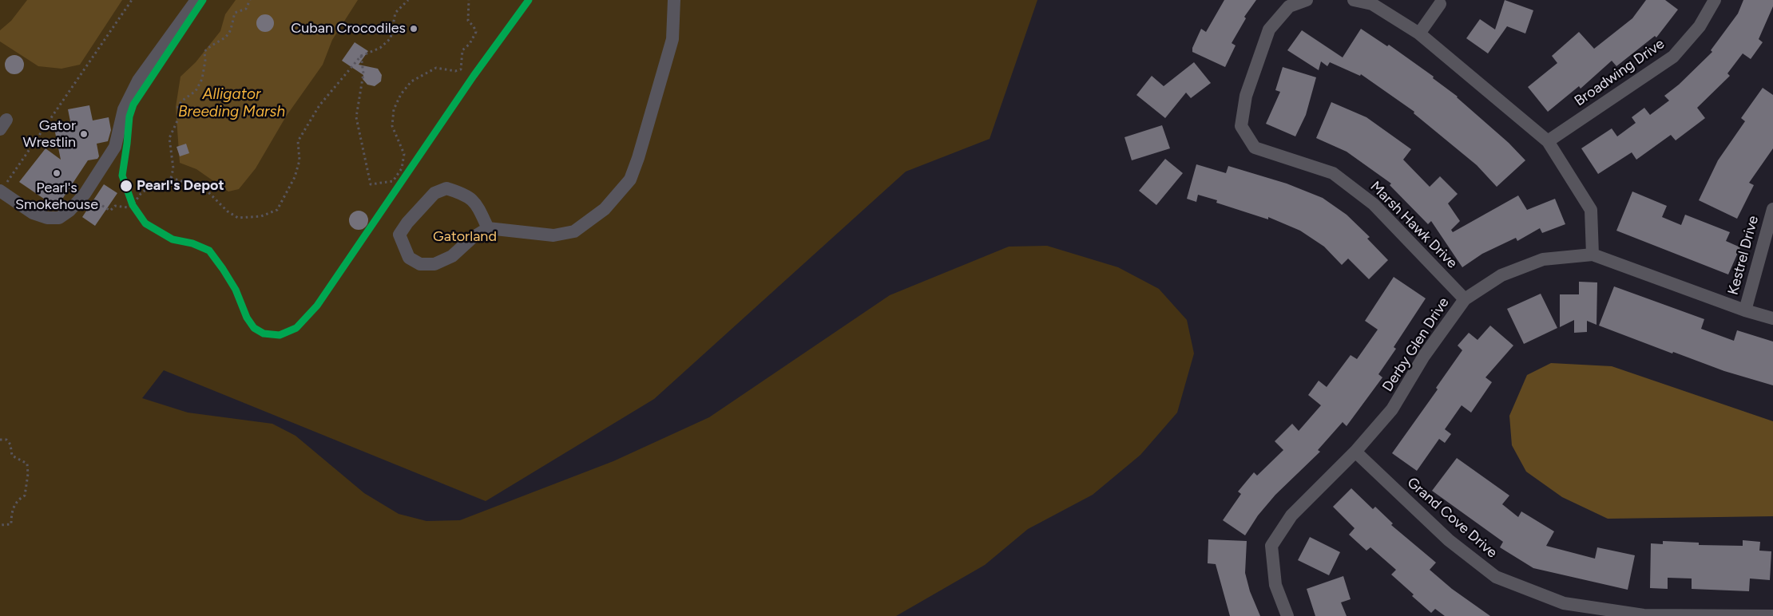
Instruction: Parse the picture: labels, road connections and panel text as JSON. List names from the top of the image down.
{
  "streets": {
    "street": [
      "Broadwing Drive",
      "Marsh Hawk Drive",
      "Kestrel Drive",
      "Derby Glen Drive",
      "Grand Cove Drive"
    ]
  },
  "crossings": [
    ["Marsh Hawk Drive", "Derby Glen Drive"],
    ["Kestrel Drive", "Derby Glen Drive"],
    ["Derby Glen Drive", "Grand Cove Drive"]
  ],
  "water": ["Alligator Breeding Marsh"],
  "parks": ["Gatorland"],
  "places": [
    "Cuban Crocodiles",
    "Gator Wrestlin",
    "Pearl's Smokehouse",
    "Pearl's Depot"
  ]
}
